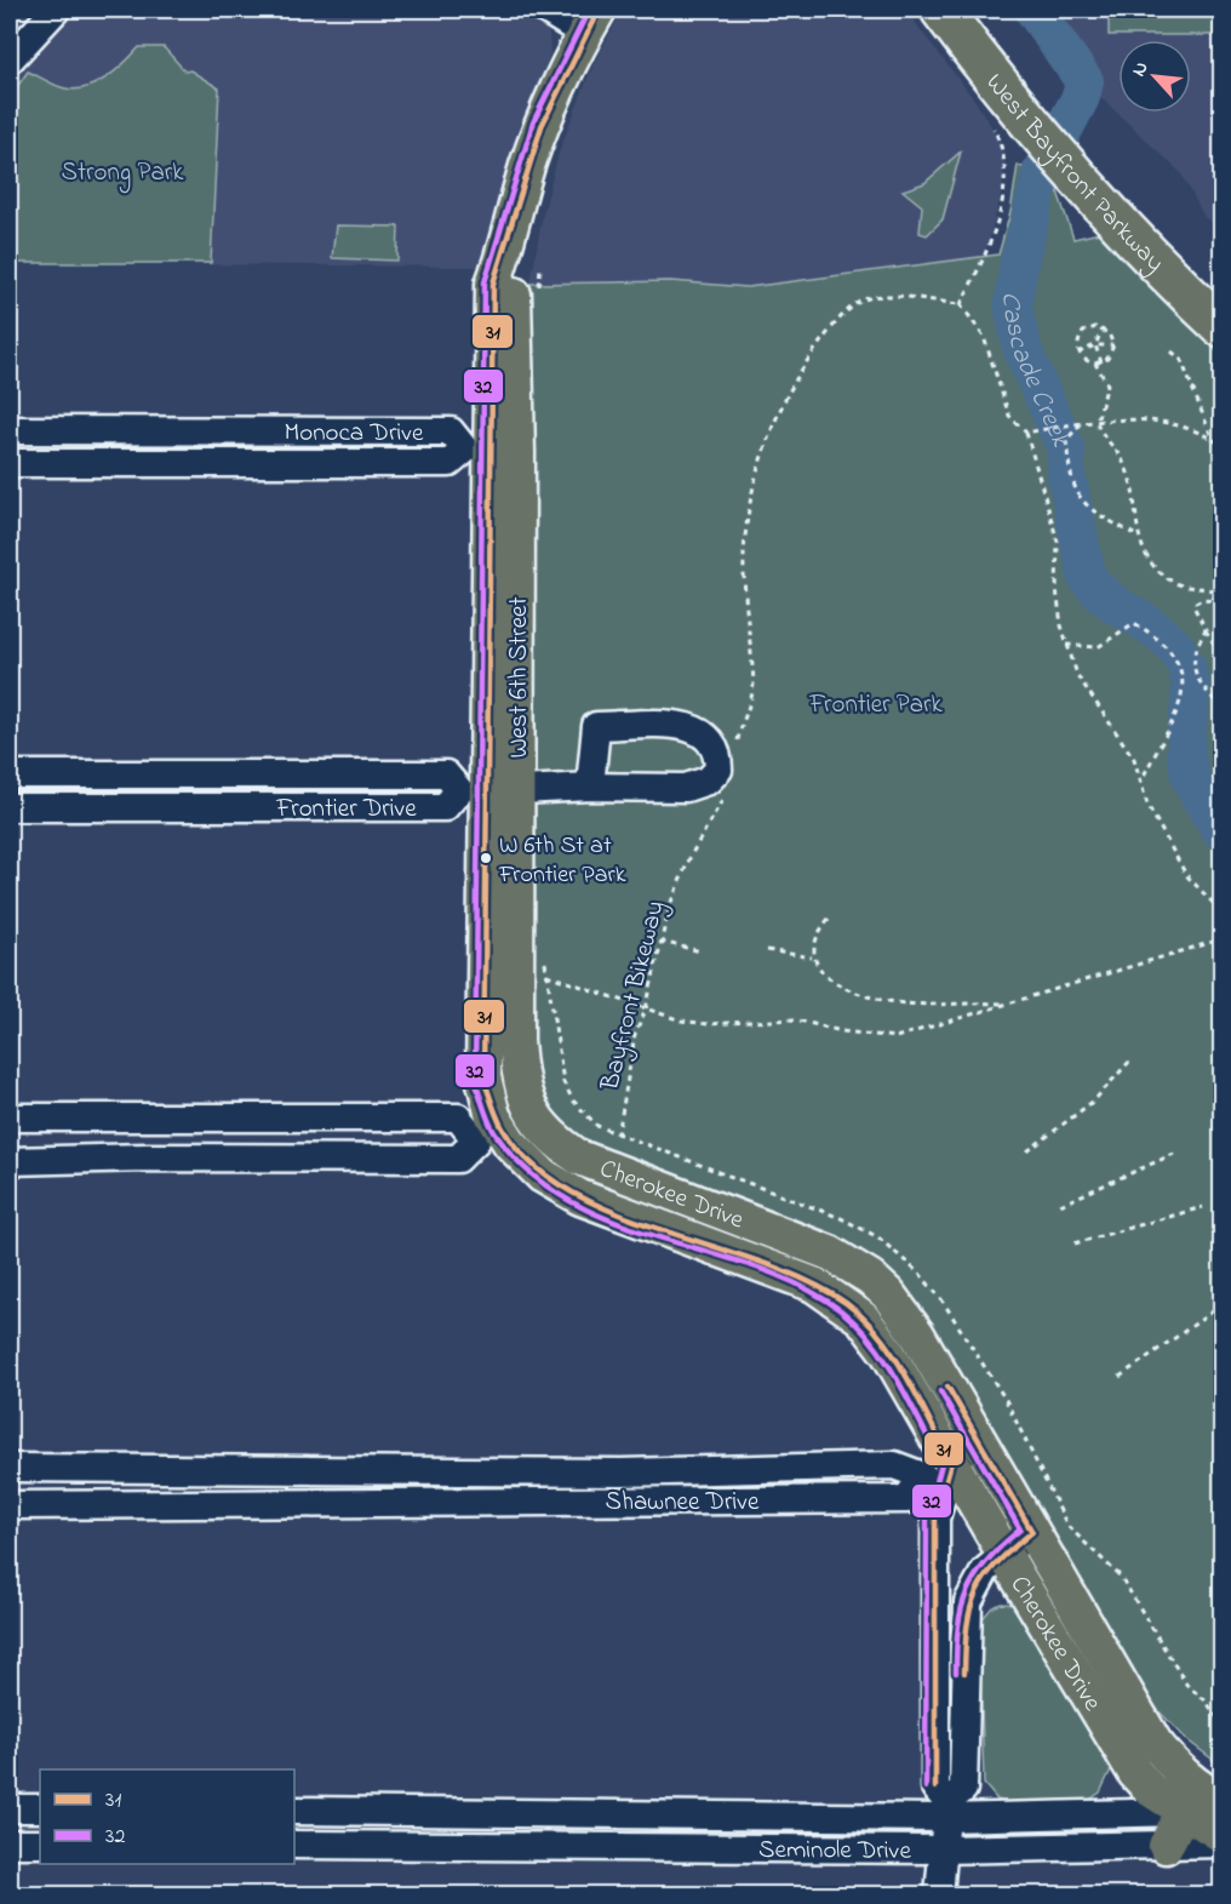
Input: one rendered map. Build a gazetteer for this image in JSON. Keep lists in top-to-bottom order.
{
  "streets": {
    "highway": ["West Bayfront Parkway"],
    "main road": ["West 6th Street", "Cherokee Drive"],
    "street": [
      "Monoca Drive",
      "Frontier Drive",
      "Shawnee Drive",
      "Seminole Drive"
    ],
    "path": ["Bayfront Bikeway"]
  },
  "crossings": [
    ["Monoca Drive", "West 6th Street"],
    ["West 6th Street", "Frontier Drive"],
    ["West 6th Street", "Cherokee Drive"],
    ["Cherokee Drive", "Shawnee Drive"],
    ["Cherokee Drive", "Seminole Drive"]
  ],
  "water": ["Cascade Creek"],
  "parks": ["Strong Park", "Frontier Park"],
  "places": ["W 6th St at Frontier Park"],
  "lines": ["transit line 31", "transit line 32"],
  "legend": ["31", "32"],
  "north": "top left"
}
